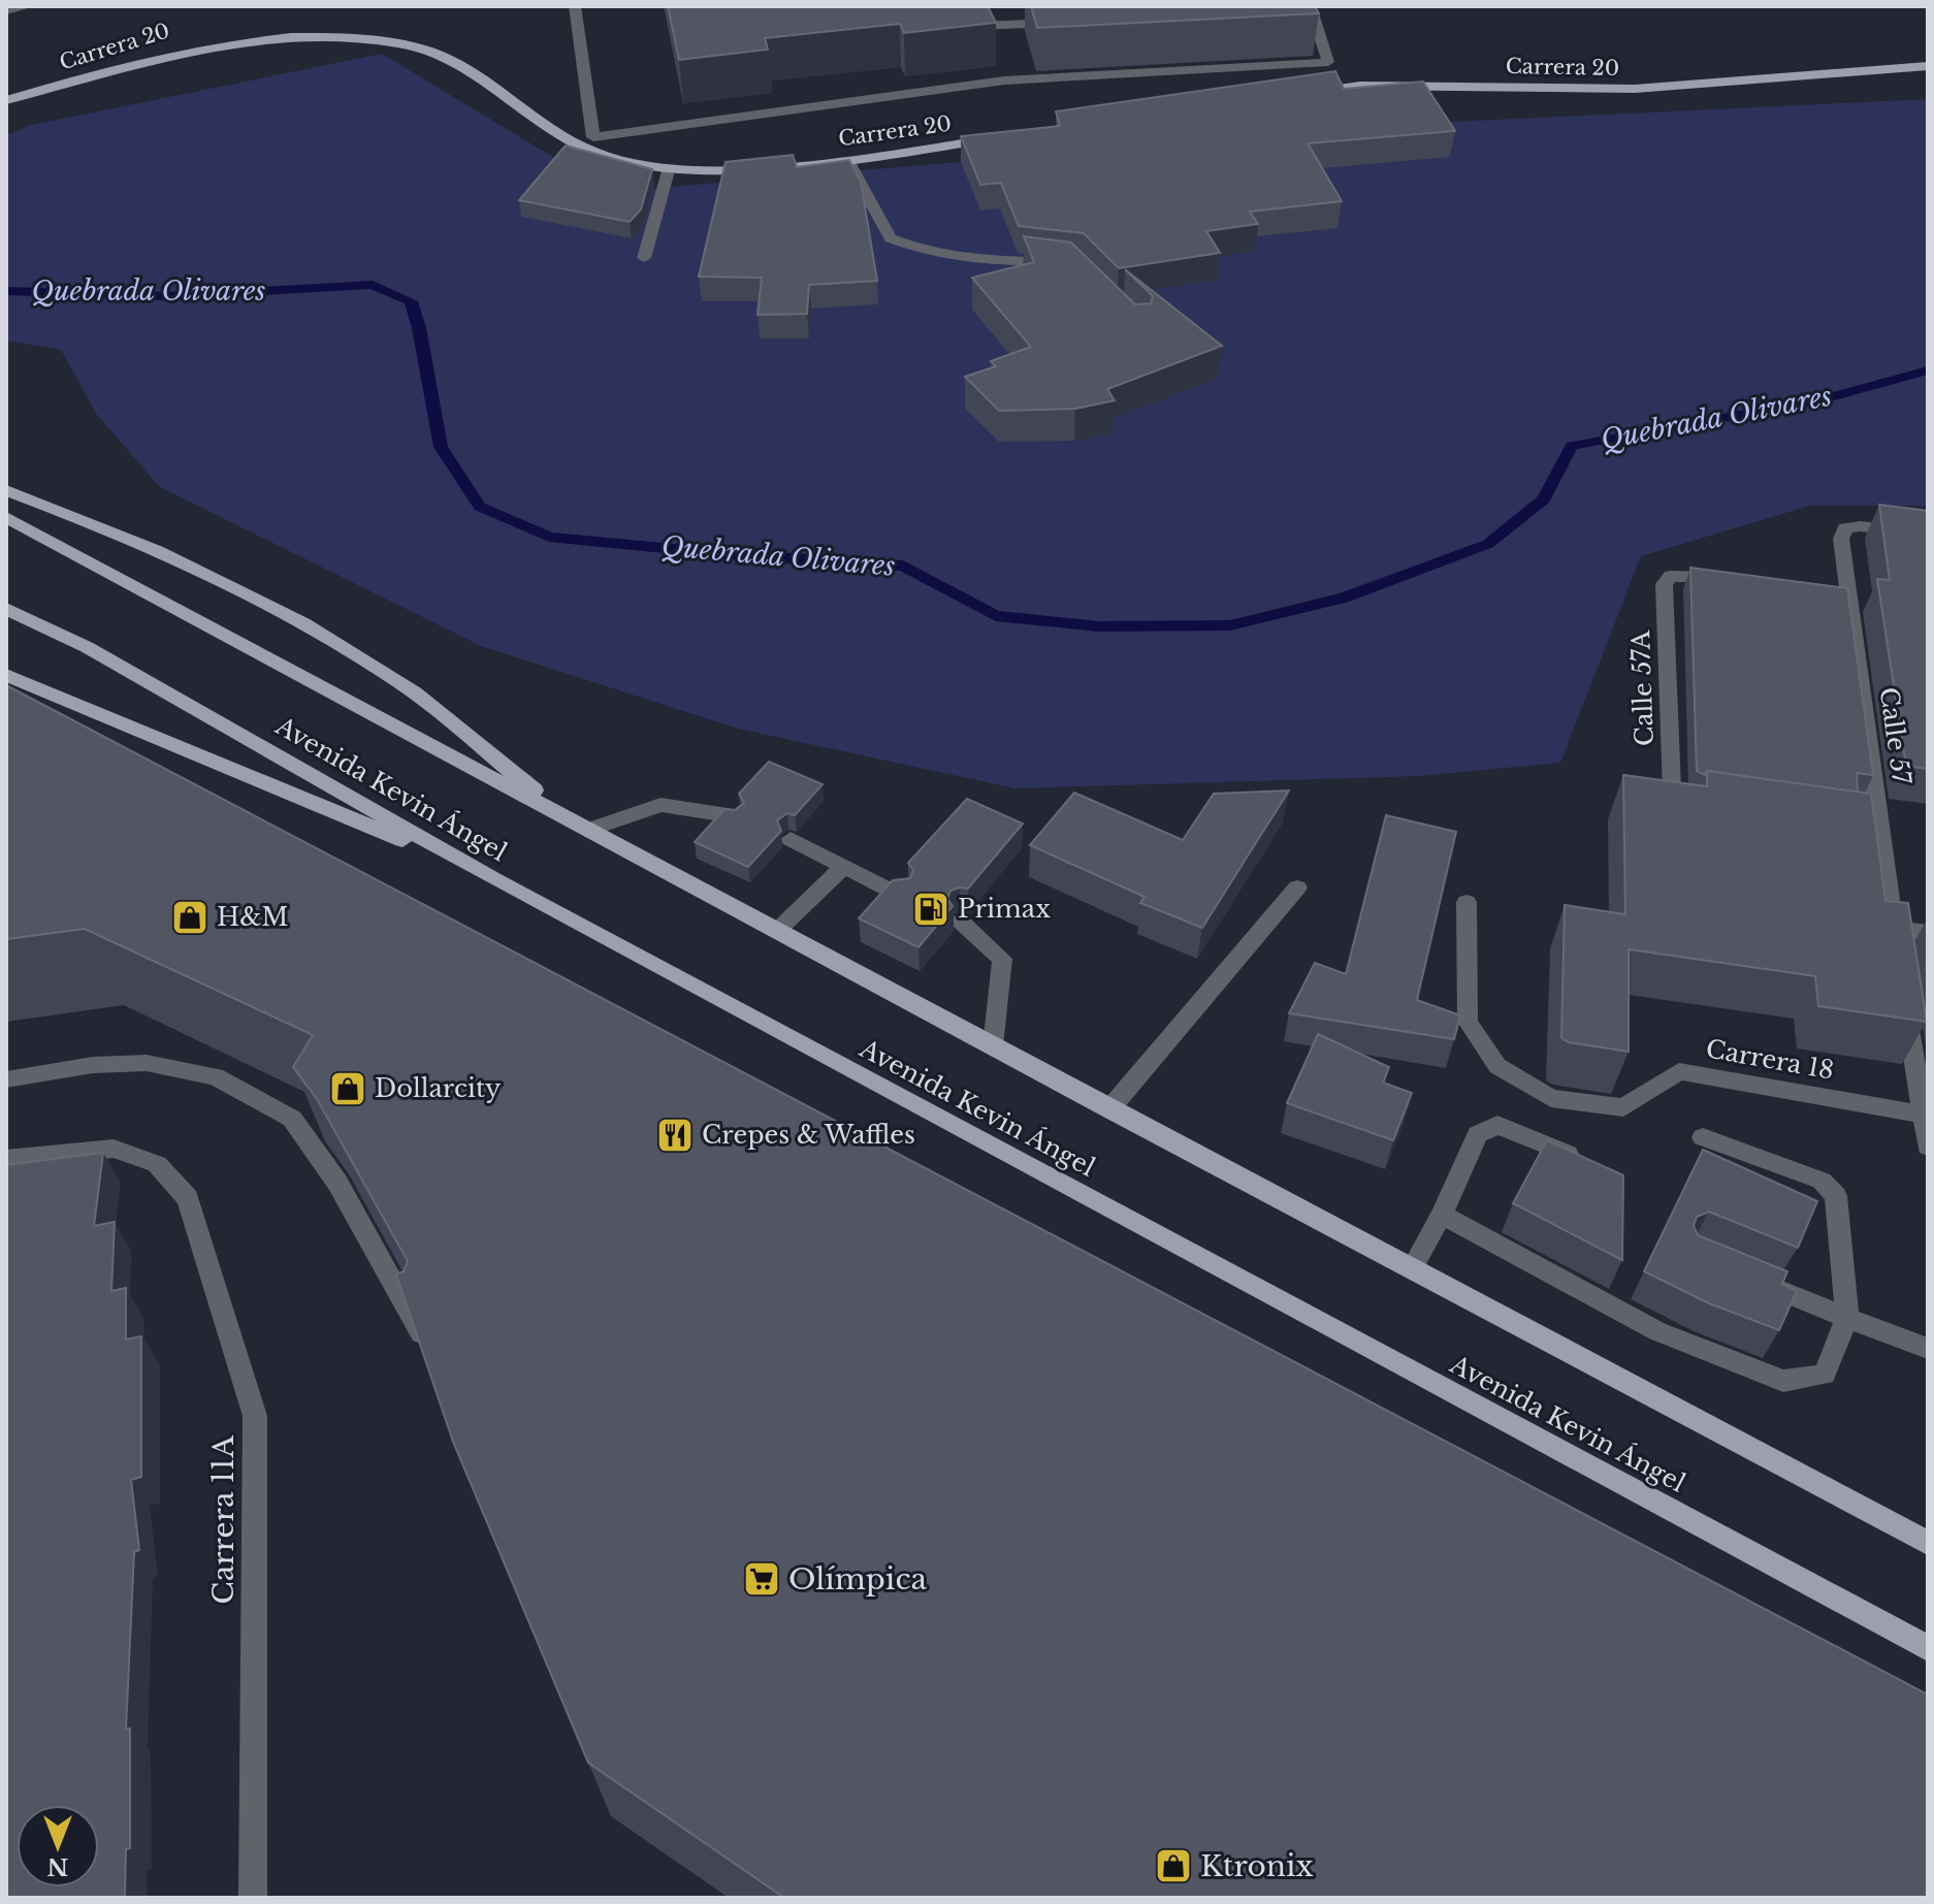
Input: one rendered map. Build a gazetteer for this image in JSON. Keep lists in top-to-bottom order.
{
  "streets": {
    "main road": ["Carrera 20", "Avenida Kevin Ángel"],
    "street": [
      "Calle 57A",
      "Calle 57",
      "Carrera 18",
      "Carrera 11A"
    ]
  },
  "water": ["Quebrada Olivares"],
  "places": {
    "fuel station": ["Primax"],
    "shop": ["H&M", "Dollarcity", "Ktronix"],
    "restaurant": ["Crepes & Waffles"],
    "supermarket": ["Olímpica"]
  },
  "north": "bottom"
}
